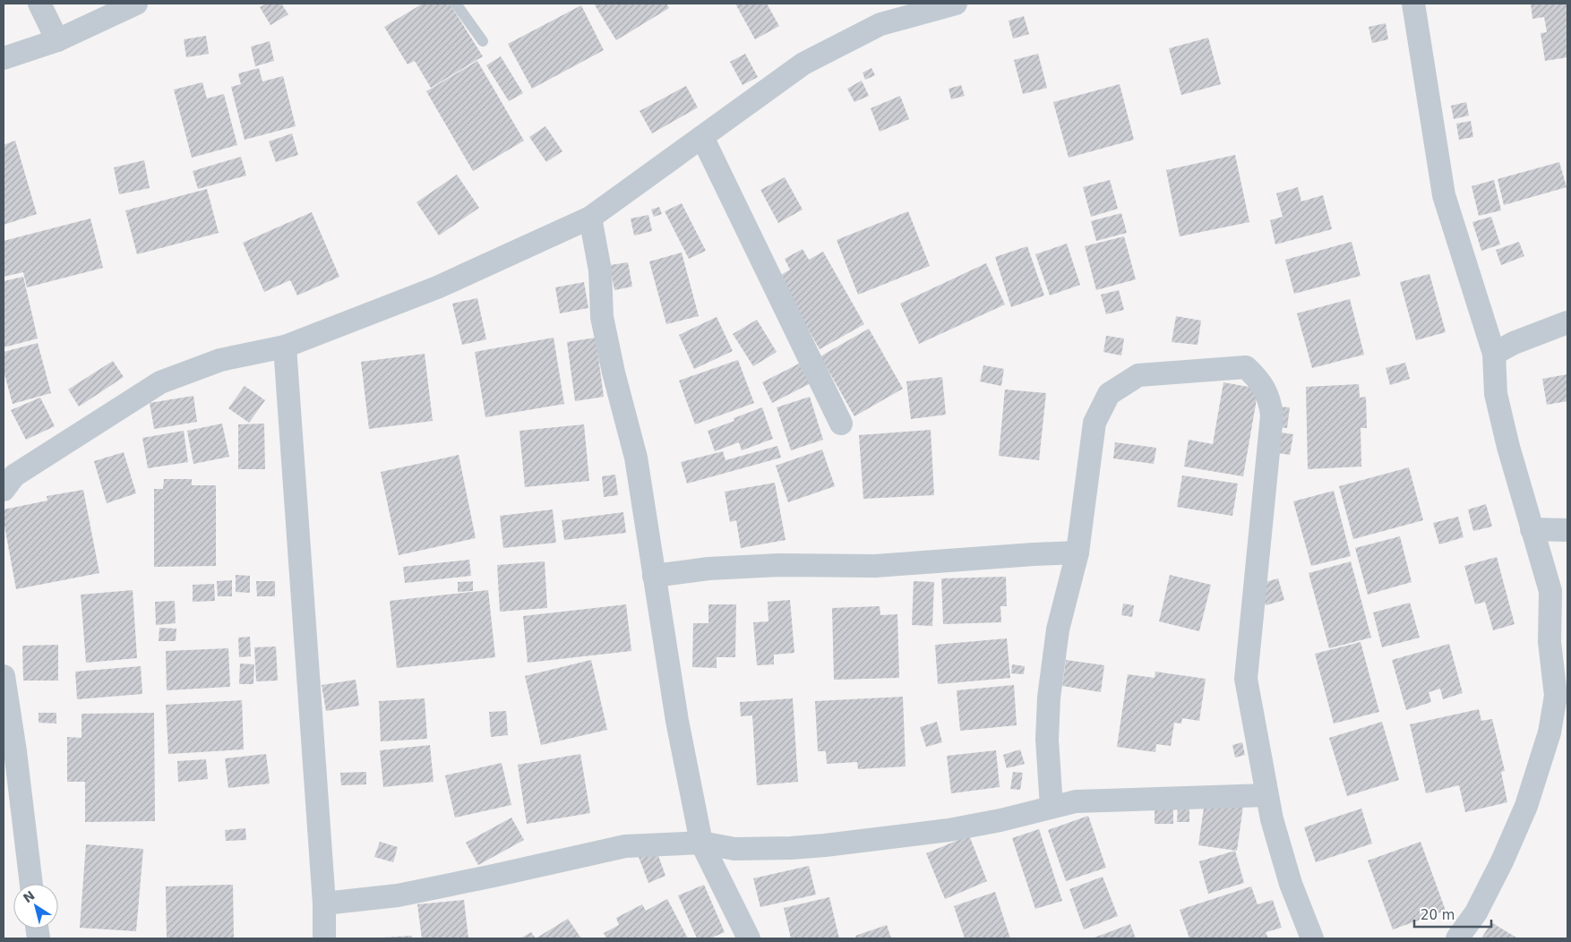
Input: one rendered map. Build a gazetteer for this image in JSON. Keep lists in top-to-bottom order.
{
  "scale_bar": "20 m",
  "north": "top left"
}
